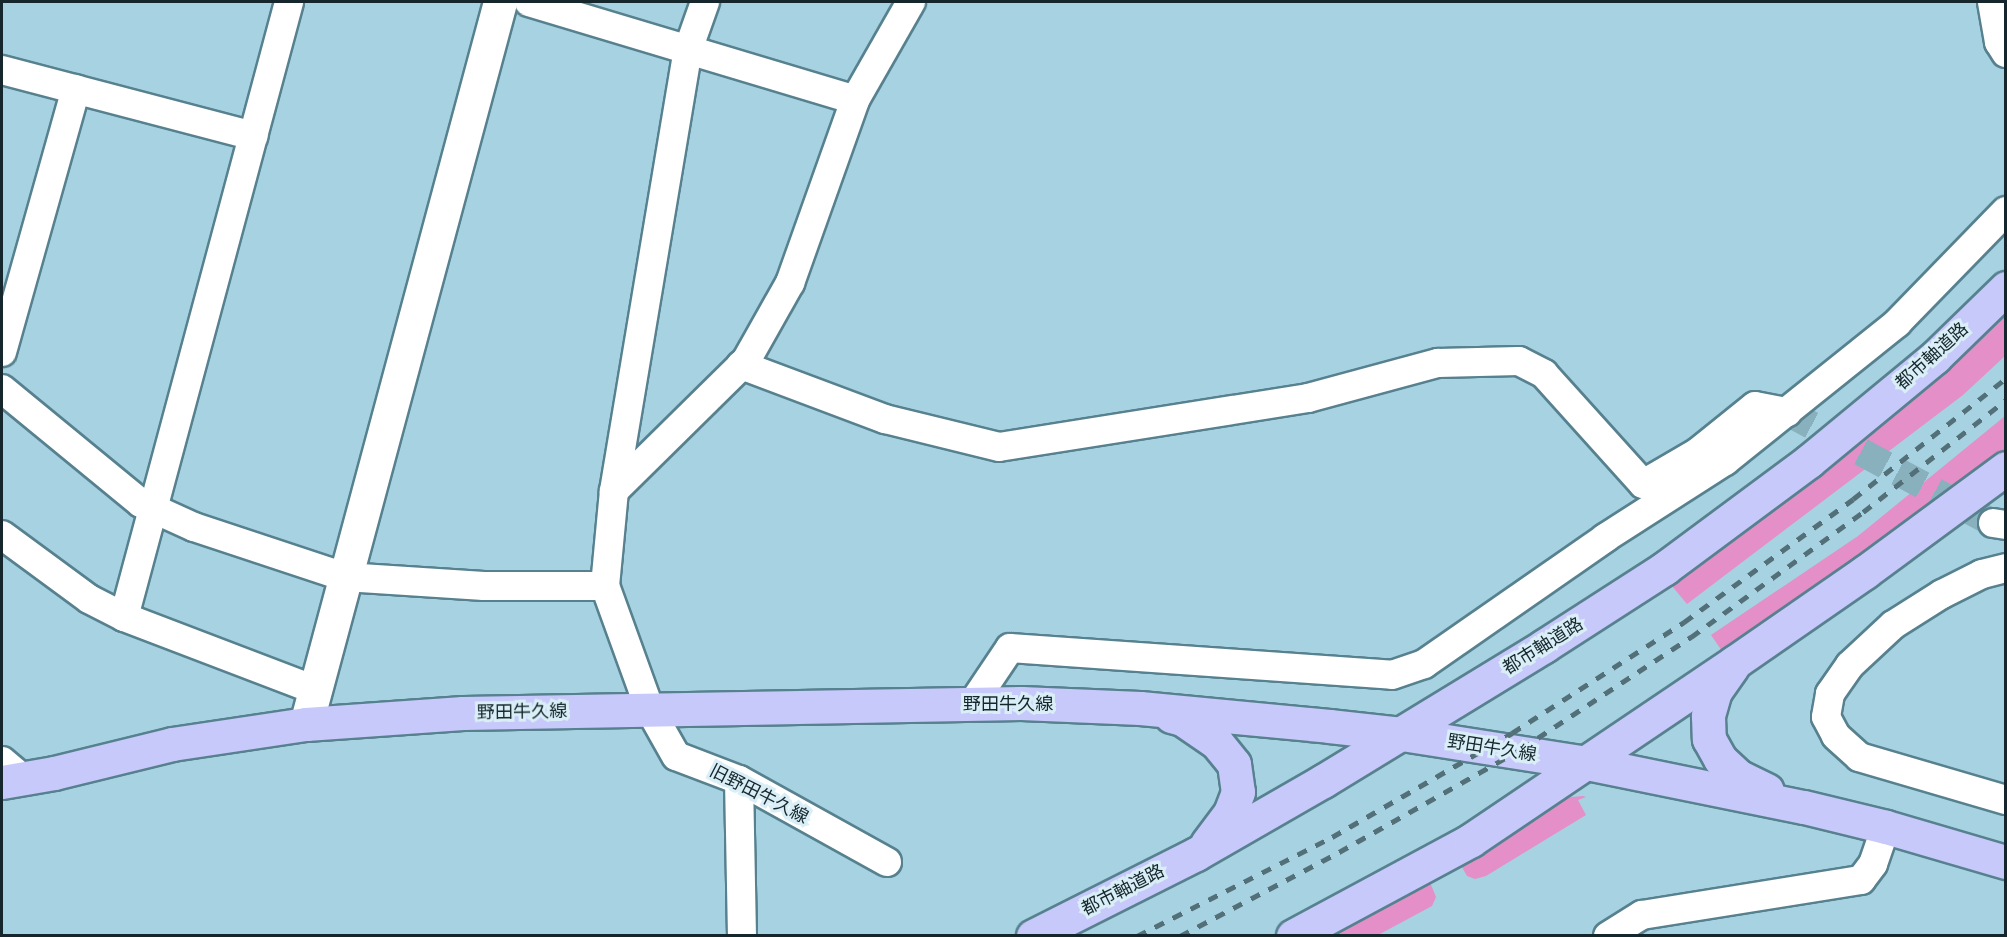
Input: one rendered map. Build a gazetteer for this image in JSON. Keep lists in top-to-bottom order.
{
  "streets": {
    "main road": ["都市軸道路", "野田牛久線"],
    "street": ["旧野田牛久線"]
  },
  "crossings": [
    ["都市軸道路", "野田牛久線"],
    ["野田牛久線", "旧野田牛久線"]
  ]
}
